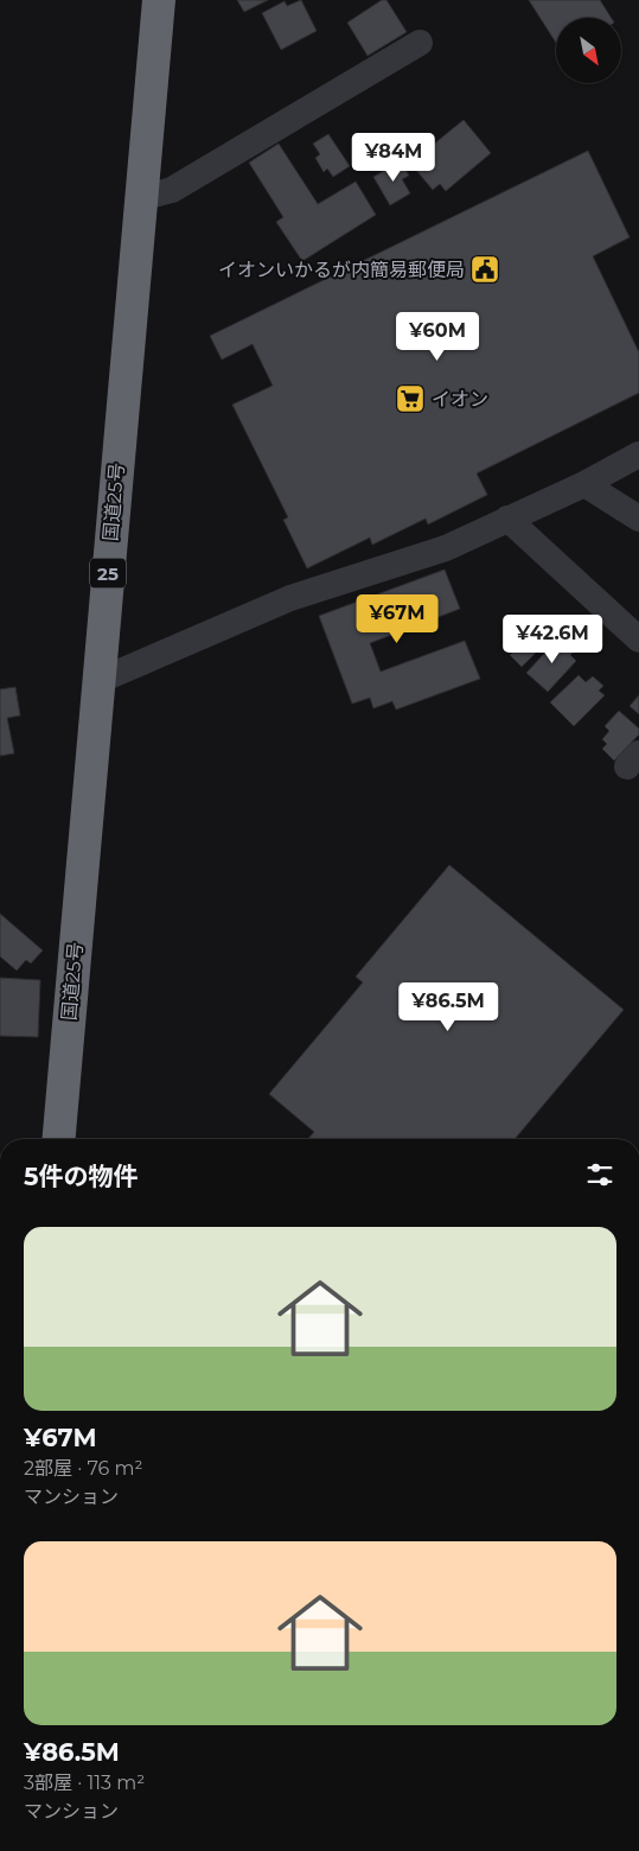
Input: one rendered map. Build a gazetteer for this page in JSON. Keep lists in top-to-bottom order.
{
  "streets": {
    "highway": ["国道25号", "25"]
  },
  "places": {
    "public building": ["イオンいかるが内簡易郵便局"],
    "supermarket": ["イオン"]
  },
  "north": "bottom right",
  "page": {
    "price": [
      "¥84M",
      "¥60M",
      "¥67M",
      "¥42.6M",
      "¥86.5M"
    ],
    "heading": "5件の物件",
    "list": [
      {
        "name": "¥67M",
        "note": "2部屋 · 76 m² · マンション"
      },
      {
        "name": "¥86.5M",
        "note": "3部屋 · 113 m² · マンション"
      }
    ]
  }
}
